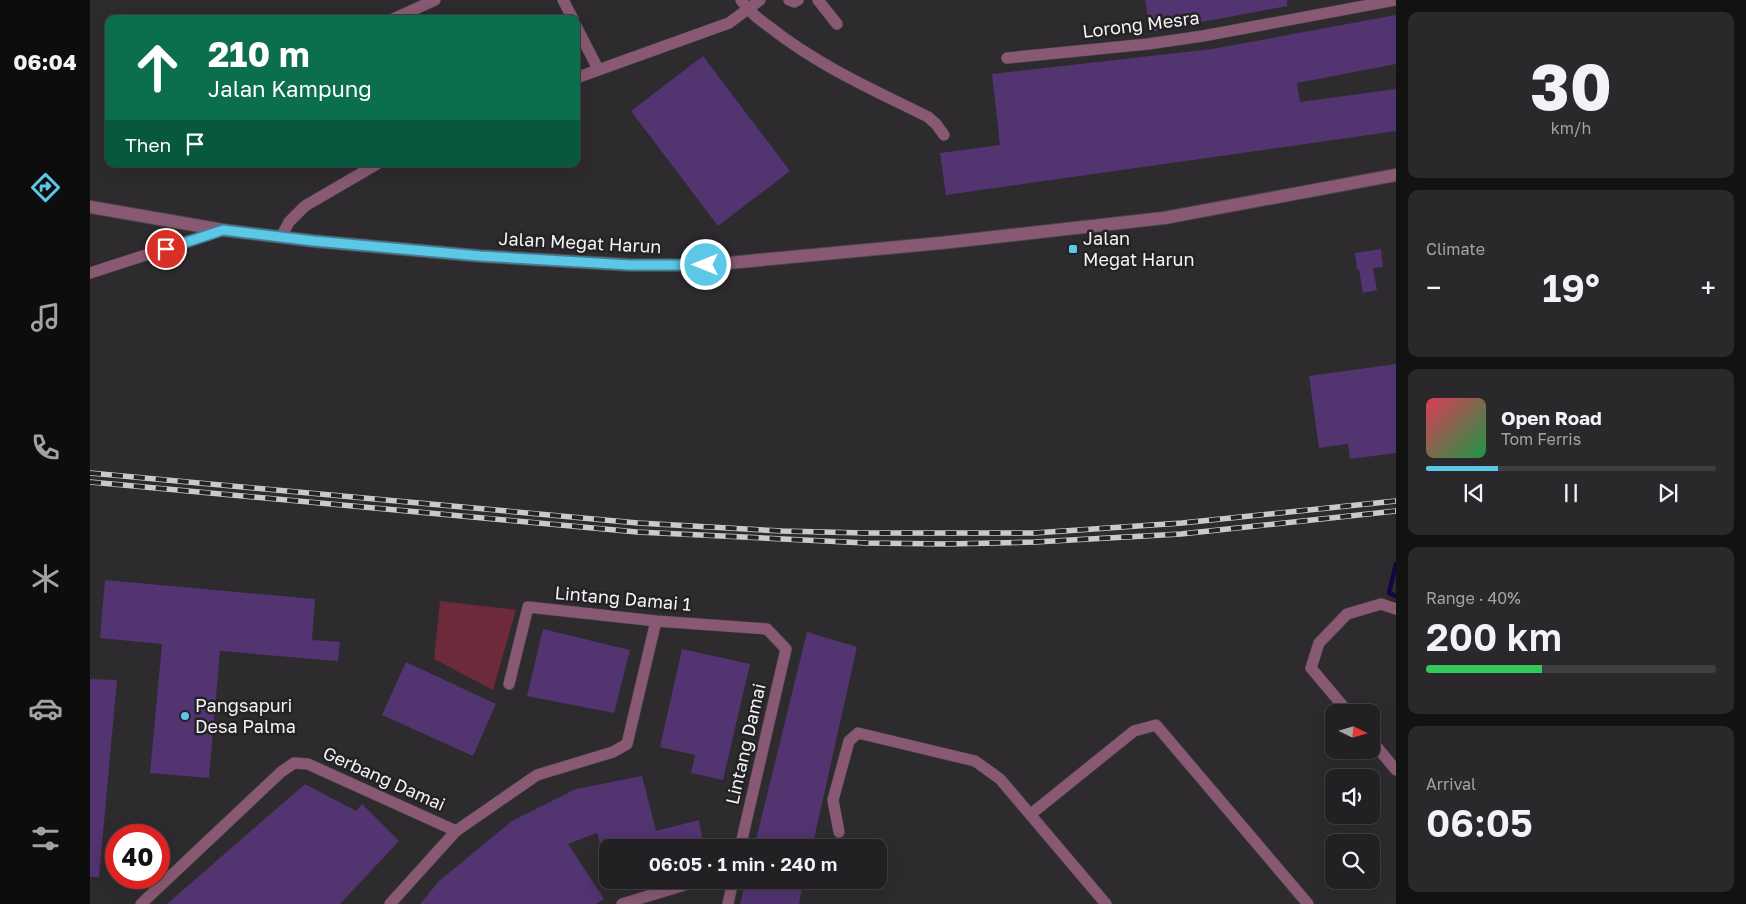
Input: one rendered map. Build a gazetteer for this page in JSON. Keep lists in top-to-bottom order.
{
  "streets": {
    "street": [
      "Lorong Mesra",
      "Jalan Megat Harun",
      "Lintang Damai 1",
      "Lintang Damai",
      "Gerbang Damai"
    ]
  },
  "crossings": [
    ["Lintang Damai 1", "Lintang Damai"]
  ],
  "places": {
    "transit": ["Jalan Megat Harun"],
    "other": ["Pangsapuri Desa Palma"]
  },
  "north": "right",
  "page": {
    "tabs": "06:04",
    "tile": [
      ["30", "km/h"],
      "Climate",
      ["Range · 40%", "200 km"],
      ["Arrival", "06:05"]
    ],
    "turn": ["210 m", "Jalan Kampung"],
    "then": "Then",
    "heat": ["−", "19°", "+"],
    "song": ["Open Road", "Tom Ferris"],
    "limit": "40",
    "trip": "06:05 · 1 min · 240 m"
  }
}
